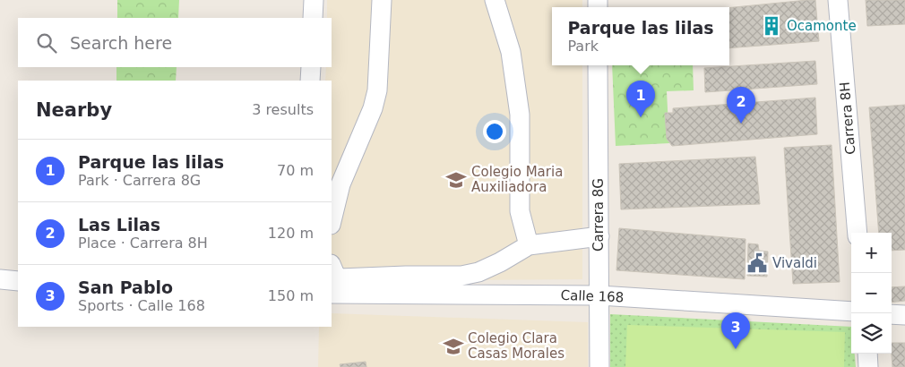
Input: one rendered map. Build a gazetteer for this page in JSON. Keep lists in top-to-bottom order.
{
  "streets": {
    "street": ["Carrera 8H", "Carrera 8G", "Calle 168"]
  },
  "crossings": [
    ["Carrera 8G", "Calle 168"]
  ],
  "places": {
    "building": ["Ocamonte"],
    "school or university": ["Colegio Maria Auxiliadora", "Colegio Clara Casas Morales"],
    "public building": ["Vivaldi"]
  },
  "page": {
    "popup": ["Parque las lilas", "Park"],
    "search": "Search here",
    "pins": ["1", "2", "3"],
    "heading": ["Nearby", "3 results"],
    "list": [
      {
        "mark": "1",
        "name": "Parque las lilas",
        "note": "Park · Carrera 8G",
        "value": "70 m"
      },
      {
        "mark": "2",
        "name": "Las Lilas",
        "note": "Place · Carrera 8H",
        "value": "120 m"
      },
      {
        "mark": "3",
        "name": "San Pablo",
        "note": "Sports · Calle 168",
        "value": "150 m"
      }
    ],
    "map_buttons": ["+", "−"]
  }
}
